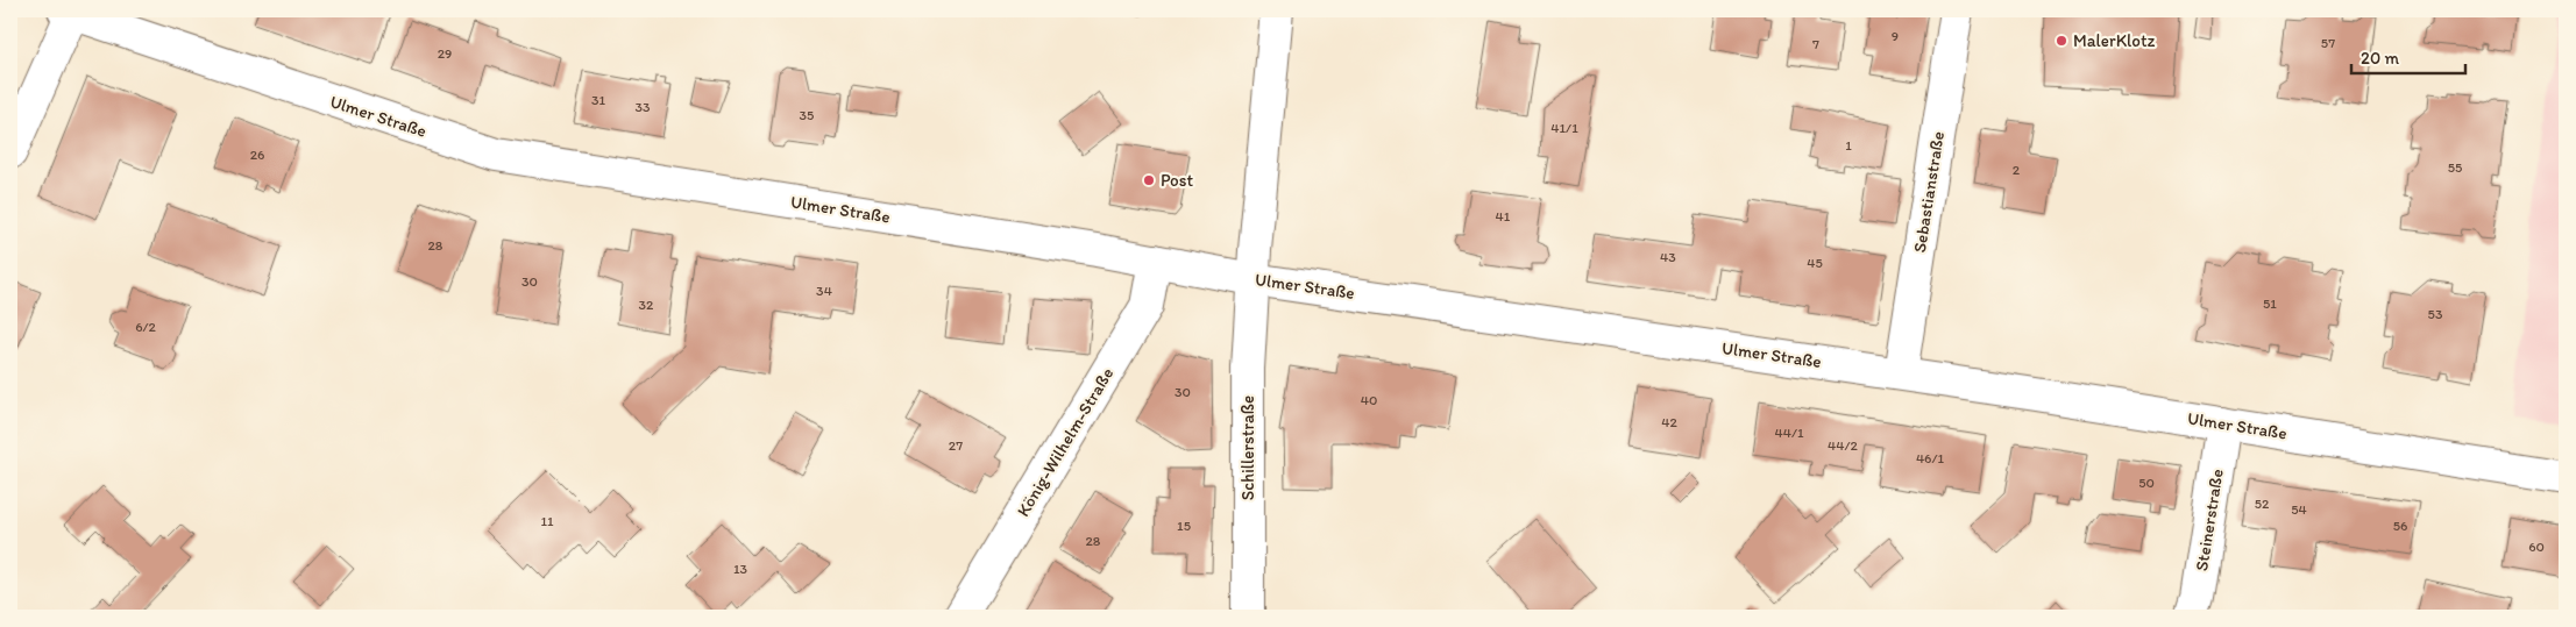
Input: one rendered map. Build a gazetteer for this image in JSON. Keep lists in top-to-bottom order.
{
  "streets": {
    "main road": [
      "Ulmer Straße",
      "Sebastianstraße",
      "König-Wilhelm-Straße",
      "Schillerstraße",
      "Steinerstraße"
    ]
  },
  "crossings": [
    ["Ulmer Straße", "Sebastianstraße"],
    ["Ulmer Straße", "König-Wilhelm-Straße"],
    ["Ulmer Straße", "Schillerstraße"],
    ["Ulmer Straße", "Steinerstraße"]
  ],
  "places": ["MalerKlotz", "Post"],
  "house_numbers": [
    "9",
    "57",
    "7",
    "29",
    "31",
    "33",
    "35",
    "41/1",
    "1",
    "26",
    "55",
    "2",
    "41",
    "28",
    "43",
    "45",
    "30",
    "34",
    "51",
    "32",
    "53",
    "6/2",
    "30",
    "40",
    "42",
    "44/1",
    "27",
    "44/2",
    "46/1",
    "50",
    "52",
    "54",
    "11",
    "15",
    "56",
    "28",
    "60",
    "13"
  ],
  "scale_bar": "20 m"
}
